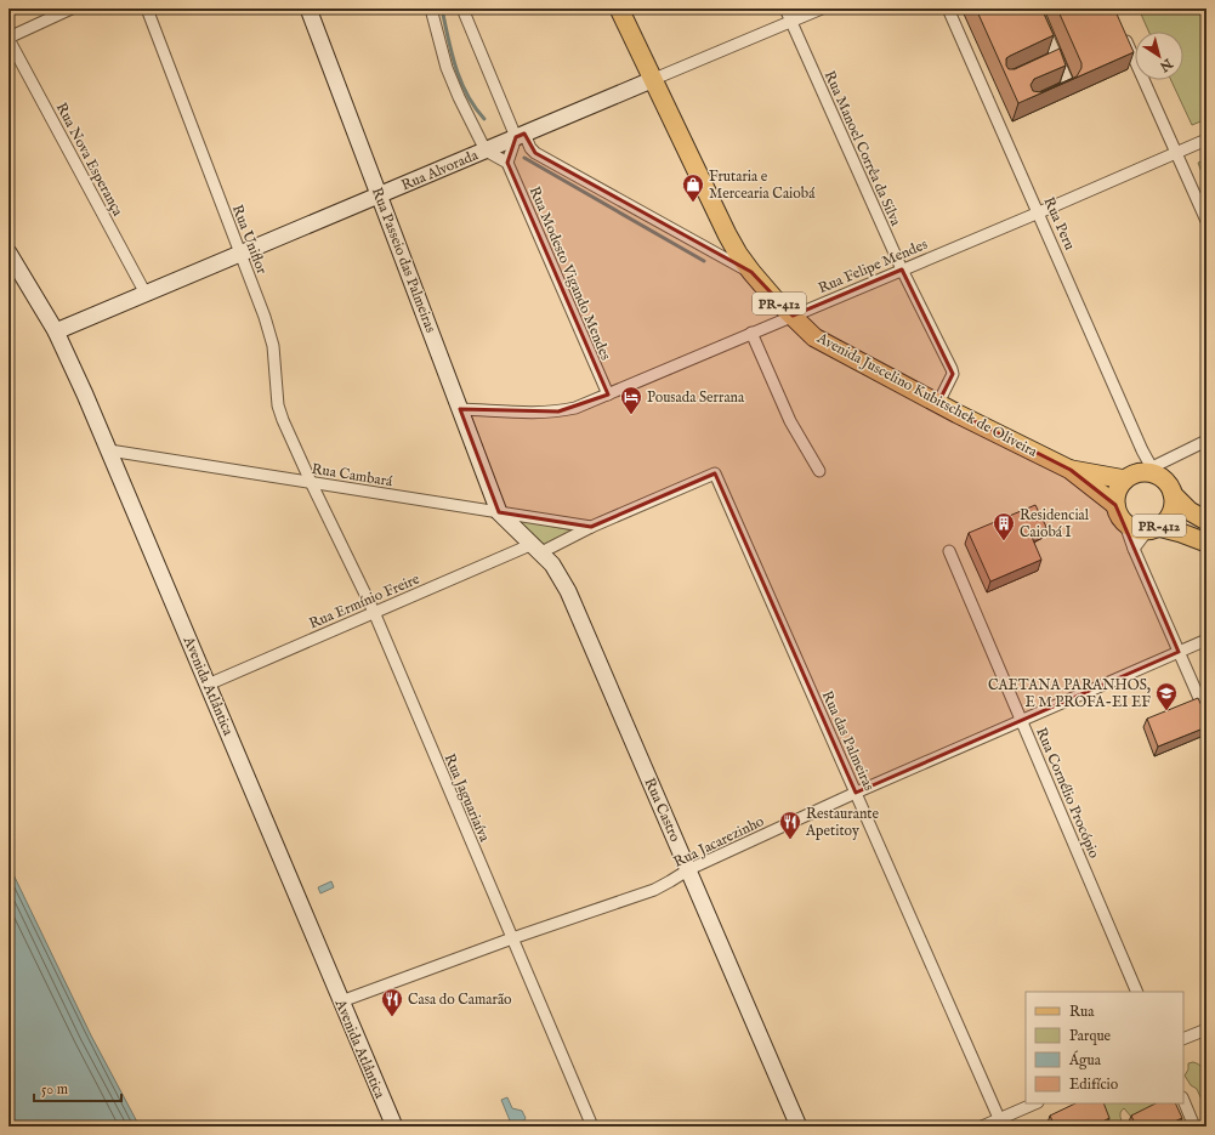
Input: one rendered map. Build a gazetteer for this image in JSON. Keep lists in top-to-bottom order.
{
  "streets": {
    "main road": ["PR-412", "Avenida Juscelino Kubitschek de Oliveira"],
    "street": [
      "Rua Manoel Corrêa da Silva",
      "Rua Nova Esperança",
      "Rua Alvorada",
      "Rua Peru",
      "Rua Uniflor",
      "Rua Passeio das Palmeiras",
      "Rua Felipe Mendes",
      "Rua Modesto Vigando Mendes",
      "Rua Cambará",
      "Rua Ermínio Freire",
      "Avenida Atlântica",
      "Rua das Palmeiras",
      "Rua Cornélio Procópio",
      "Rua Jaguariaíva",
      "Rua Castro",
      "Rua Jacarezinho"
    ]
  },
  "crossings": [
    ["Rua Manoel Corrêa da Silva", "Rua Alvorada"],
    ["Rua Manoel Corrêa da Silva", "Rua Felipe Mendes"],
    ["Rua Manoel Corrêa da Silva", "Avenida Juscelino Kubitschek de Oliveira"],
    ["Rua Nova Esperança", "Rua Alvorada"],
    ["Rua Alvorada", "Rua Uniflor"],
    ["Rua Alvorada", "Rua Passeio das Palmeiras"],
    ["Rua Alvorada", "Avenida Juscelino Kubitschek de Oliveira"],
    ["Rua Alvorada", "Avenida Atlântica"],
    ["Rua Peru", "Rua Felipe Mendes"],
    ["Rua Peru", "PR-412"],
    ["Rua Peru", "Avenida Juscelino Kubitschek de Oliveira"],
    ["Rua Uniflor", "Rua Cambará"],
    ["Rua Uniflor", "Rua Jaguariaíva"],
    ["Rua Passeio das Palmeiras", "Rua Felipe Mendes"],
    ["Rua Passeio das Palmeiras", "Rua Cambará"],
    ["Rua Passeio das Palmeiras", "Rua Castro"],
    ["Rua Felipe Mendes", "Rua Modesto Vigando Mendes"],
    ["Rua Felipe Mendes", "Avenida Juscelino Kubitschek de Oliveira"],
    ["PR-412", "Avenida Juscelino Kubitschek de Oliveira"],
    ["Rua Cambará", "Rua Ermínio Freire"],
    ["Rua Cambará", "Avenida Atlântica"],
    ["Rua Cambará", "Rua Jaguariaíva"],
    ["Rua Cambará", "Rua Castro"],
    ["Rua Ermínio Freire", "Avenida Atlântica"],
    ["Rua Ermínio Freire", "Rua das Palmeiras"],
    ["Rua Ermínio Freire", "Rua Jaguariaíva"],
    ["Rua Ermínio Freire", "Rua Castro"],
    ["Avenida Atlântica", "Rua Jacarezinho"],
    ["Rua das Palmeiras", "Rua Jacarezinho"],
    ["Rua Cornélio Procópio", "Rua Jacarezinho"],
    ["Rua Jaguariaíva", "Rua Jacarezinho"],
    ["Rua Castro", "Rua Jacarezinho"]
  ],
  "places": {
    "shop": ["Frutaria e Mercearia Caiobá"],
    "hotel": ["Pousada Serrana"],
    "building": ["Residencial Caiobá I"],
    "school or university": ["CAETANA PARANHOS, E M PROFA-EI EF"],
    "restaurant": ["Restaurante Apetitoy", "Casa do Camarão"]
  },
  "legend": [
    "Rua",
    "Parque",
    "Água",
    "Edifício"
  ],
  "scale_bar": "50 m",
  "north": "bottom right"
}
